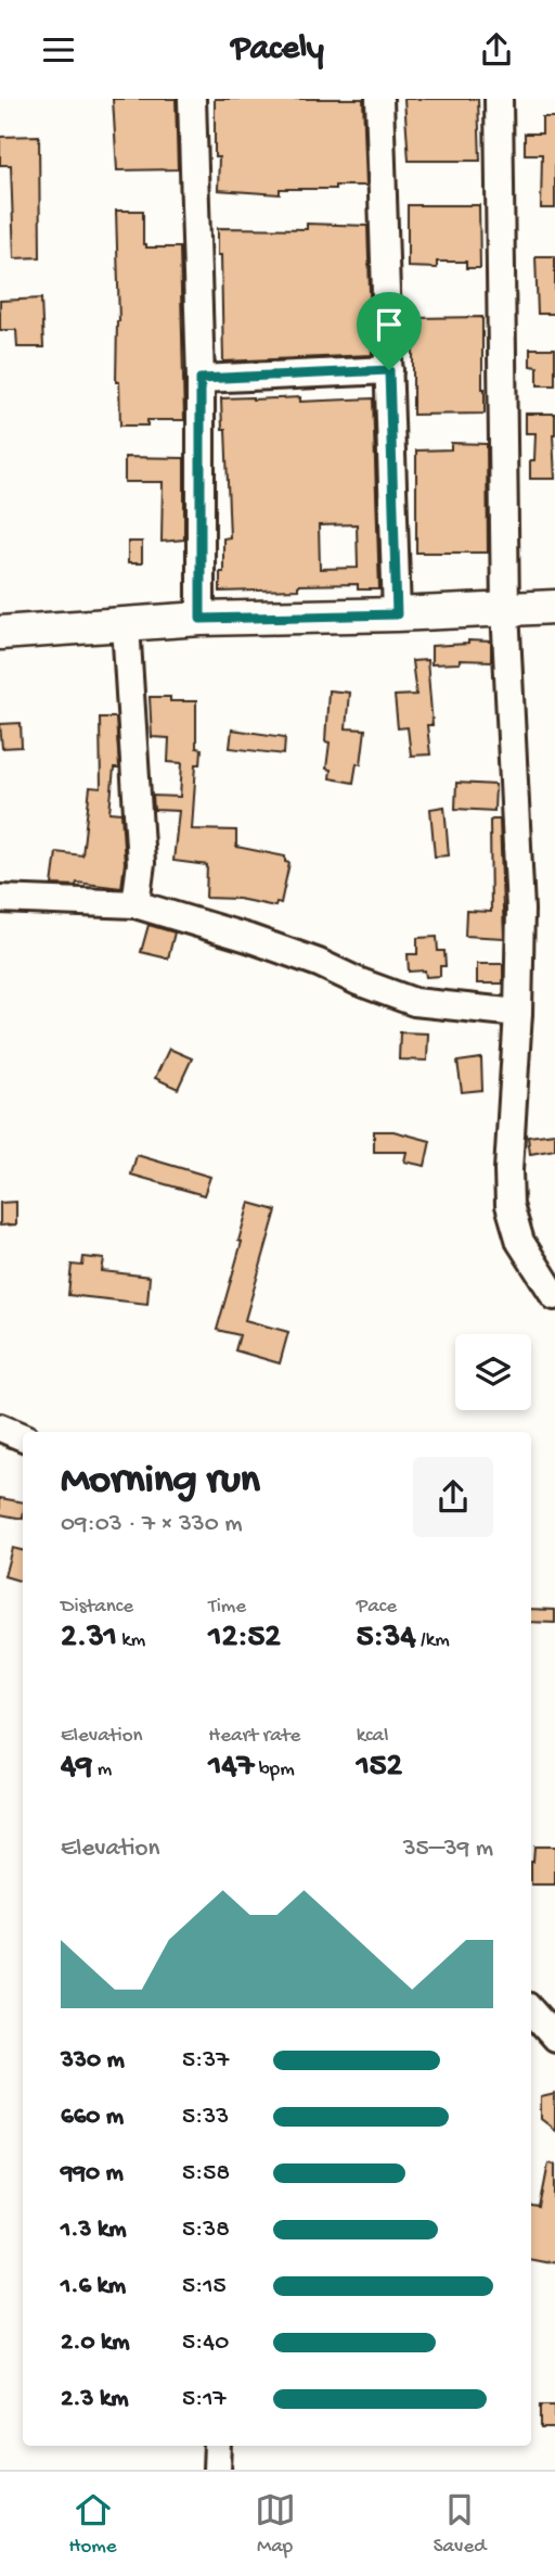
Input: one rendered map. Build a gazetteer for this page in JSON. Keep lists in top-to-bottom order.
{
  "page": {
    "header": "Pacely",
    "heading": ["Morning run", "09:03 · 7 × 330 m"],
    "stats": [
      ["Distance", "2.31 km"],
      ["Time", "12:52"],
      ["Pace", "5:34 /km"],
      ["Elevation", "49 m"],
      ["Heart rate", "147 bpm"],
      ["kcal", "152"]
    ],
    "chart": ["Elevation", "35–39 m"],
    "list": [
      {
        "name": "330 m",
        "note": "5:37"
      },
      {
        "name": "660 m",
        "note": "5:33"
      },
      {
        "name": "990 m",
        "note": "5:58"
      },
      {
        "name": "1.3 km",
        "note": "5:38"
      },
      {
        "name": "1.6 km",
        "note": "5:15"
      },
      {
        "name": "2.0 km",
        "note": "5:40"
      },
      {
        "name": "2.3 km",
        "note": "5:17"
      }
    ],
    "tabs": ["Home", "Map", "Saved"]
  }
}
